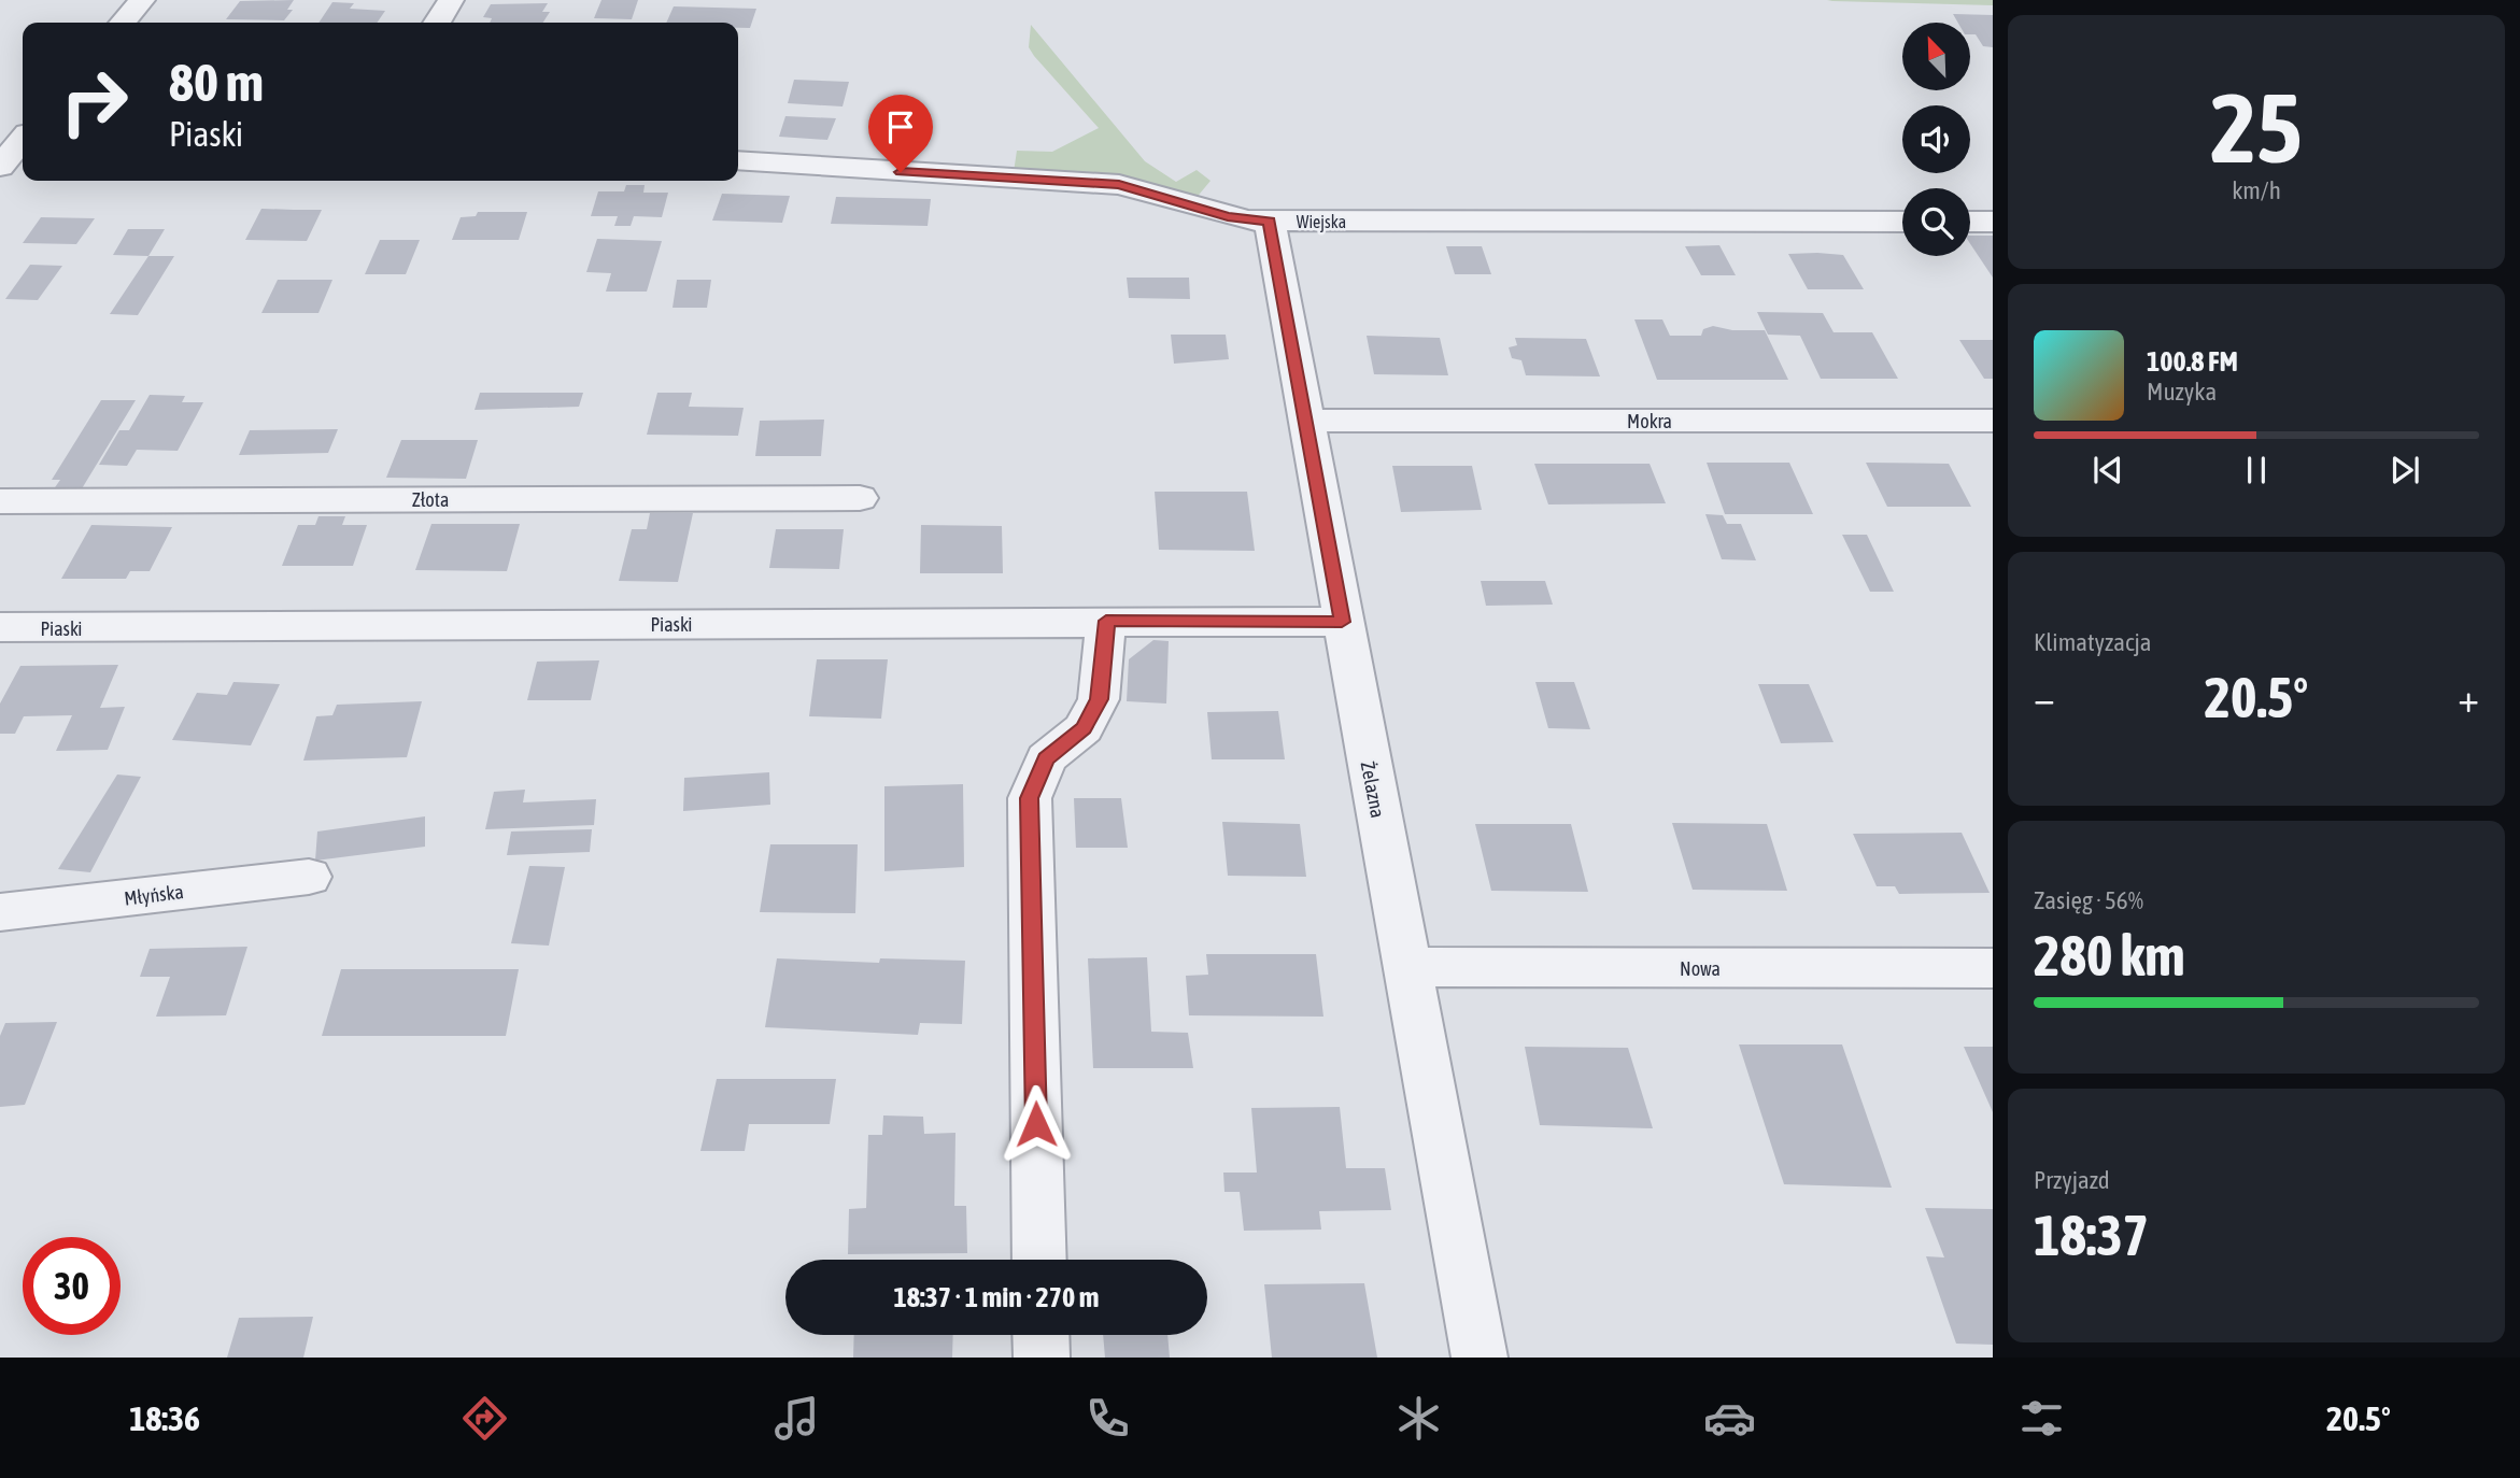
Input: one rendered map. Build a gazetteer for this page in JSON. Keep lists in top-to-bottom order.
{
  "streets": {
    "street": [
      "Wiejska",
      "Mokra",
      "Złota",
      "Piaski",
      "Żelazna",
      "Młyńska",
      "Nowa"
    ]
  },
  "crossings": [
    ["Wiejska", "Żelazna"],
    ["Mokra", "Żelazna"],
    ["Piaski", "Żelazna"],
    ["Żelazna", "Nowa"]
  ],
  "north": "top left",
  "page": {
    "tile": [
      ["25", "km/h"],
      "Klimatyzacja",
      ["Zasięg · 56%", "280 km"],
      ["Przyjazd", "18:37"]
    ],
    "turn": ["80 m", "Piaski"],
    "song": ["100.8 FM", "Muzyka"],
    "heat": ["−", "20.5°", "+"],
    "limit": "30",
    "trip": "18:37 · 1 min · 270 m",
    "tabs": ["18:36", "20.5°"]
  }
}
